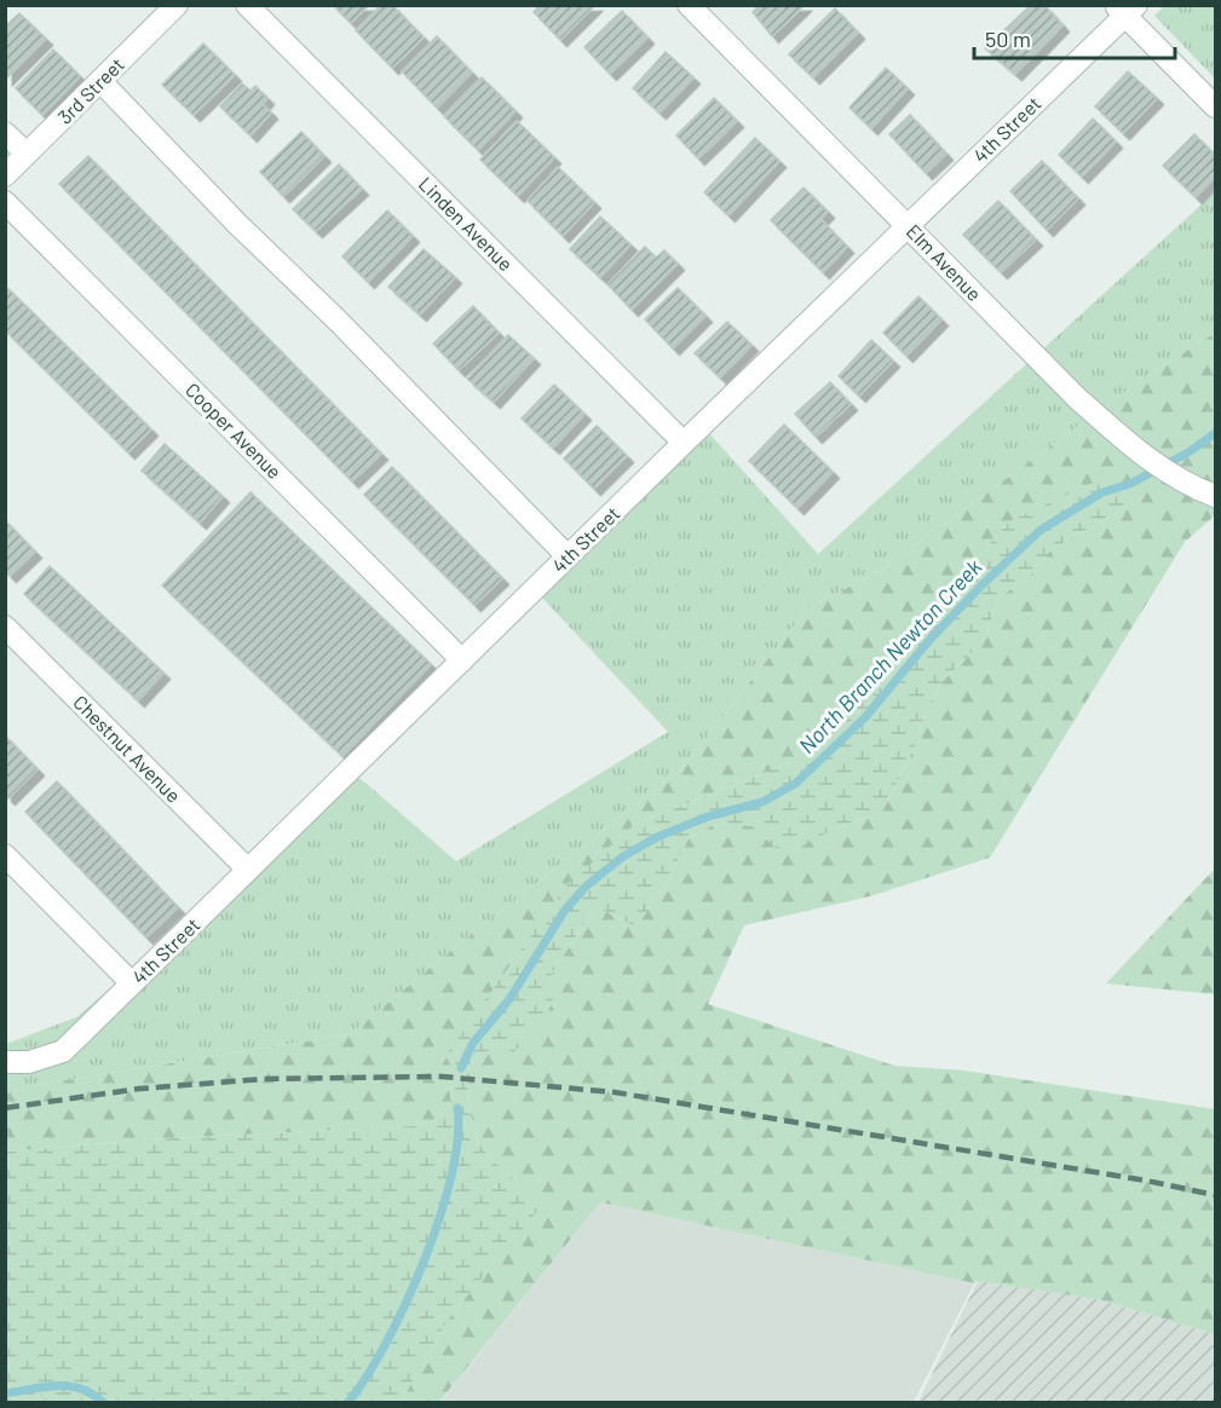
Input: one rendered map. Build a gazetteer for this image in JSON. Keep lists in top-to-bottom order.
{
  "streets": {
    "street": [
      "3rd Street",
      "4th Street",
      "Linden Avenue",
      "Elm Avenue",
      "Cooper Avenue",
      "Chestnut Avenue"
    ]
  },
  "crossings": [
    ["4th Street", "Linden Avenue"],
    ["4th Street", "Elm Avenue"],
    ["4th Street", "Cooper Avenue"],
    ["4th Street", "Chestnut Avenue"]
  ],
  "water": ["North Branch Newton Creek"],
  "scale_bar": "50 m"
}
